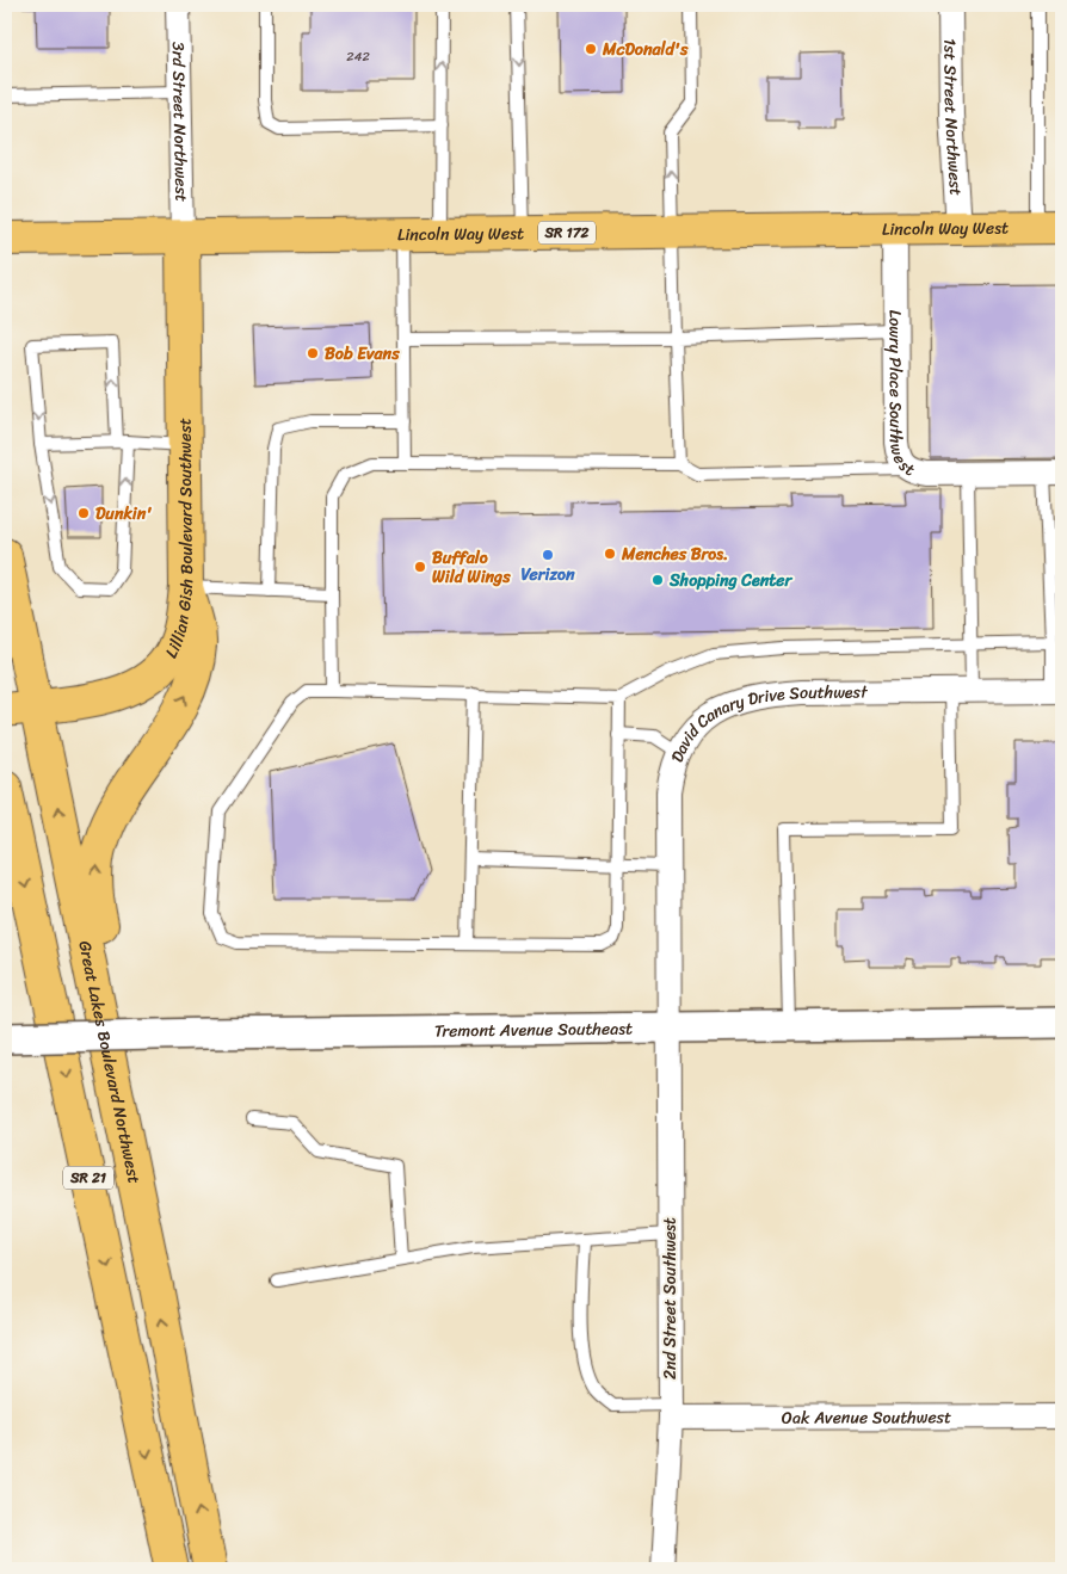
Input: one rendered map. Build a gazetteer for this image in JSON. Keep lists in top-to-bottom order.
{
  "streets": {
    "main road": [
      "Lincoln Way West",
      "SR 172",
      "Lillian Gish Boulevard Southwest",
      "Great Lakes Boulevard Northwest",
      "SR 21"
    ],
    "street": [
      "1st Street Northwest",
      "3rd Street Northwest",
      "Lowry Place Southwest",
      "David Canary Drive Southwest",
      "Tremont Avenue Southeast",
      "2nd Street Southwest",
      "Oak Avenue Southwest"
    ]
  },
  "crossings": [
    ["1st Street Northwest", "Lincoln Way West"],
    ["3rd Street Northwest", "Lincoln Way West"],
    ["3rd Street Northwest", "Lillian Gish Boulevard Southwest"],
    ["Lincoln Way West", "Lowry Place Southwest"],
    ["Lincoln Way West", "Lillian Gish Boulevard Southwest"],
    ["Lillian Gish Boulevard Southwest", "Great Lakes Boulevard Northwest"],
    ["David Canary Drive Southwest", "Tremont Avenue Southeast"],
    ["David Canary Drive Southwest", "2nd Street Southwest"],
    ["Tremont Avenue Southeast", "2nd Street Southwest"],
    ["2nd Street Southwest", "Oak Avenue Southwest"]
  ],
  "places": [
    "McDonald's",
    "Bob Evans",
    "Dunkin'",
    "Menches Bros.",
    "Verizon",
    "Buffalo Wild Wings",
    "Shopping Center"
  ],
  "house_numbers": ["242"]
}
